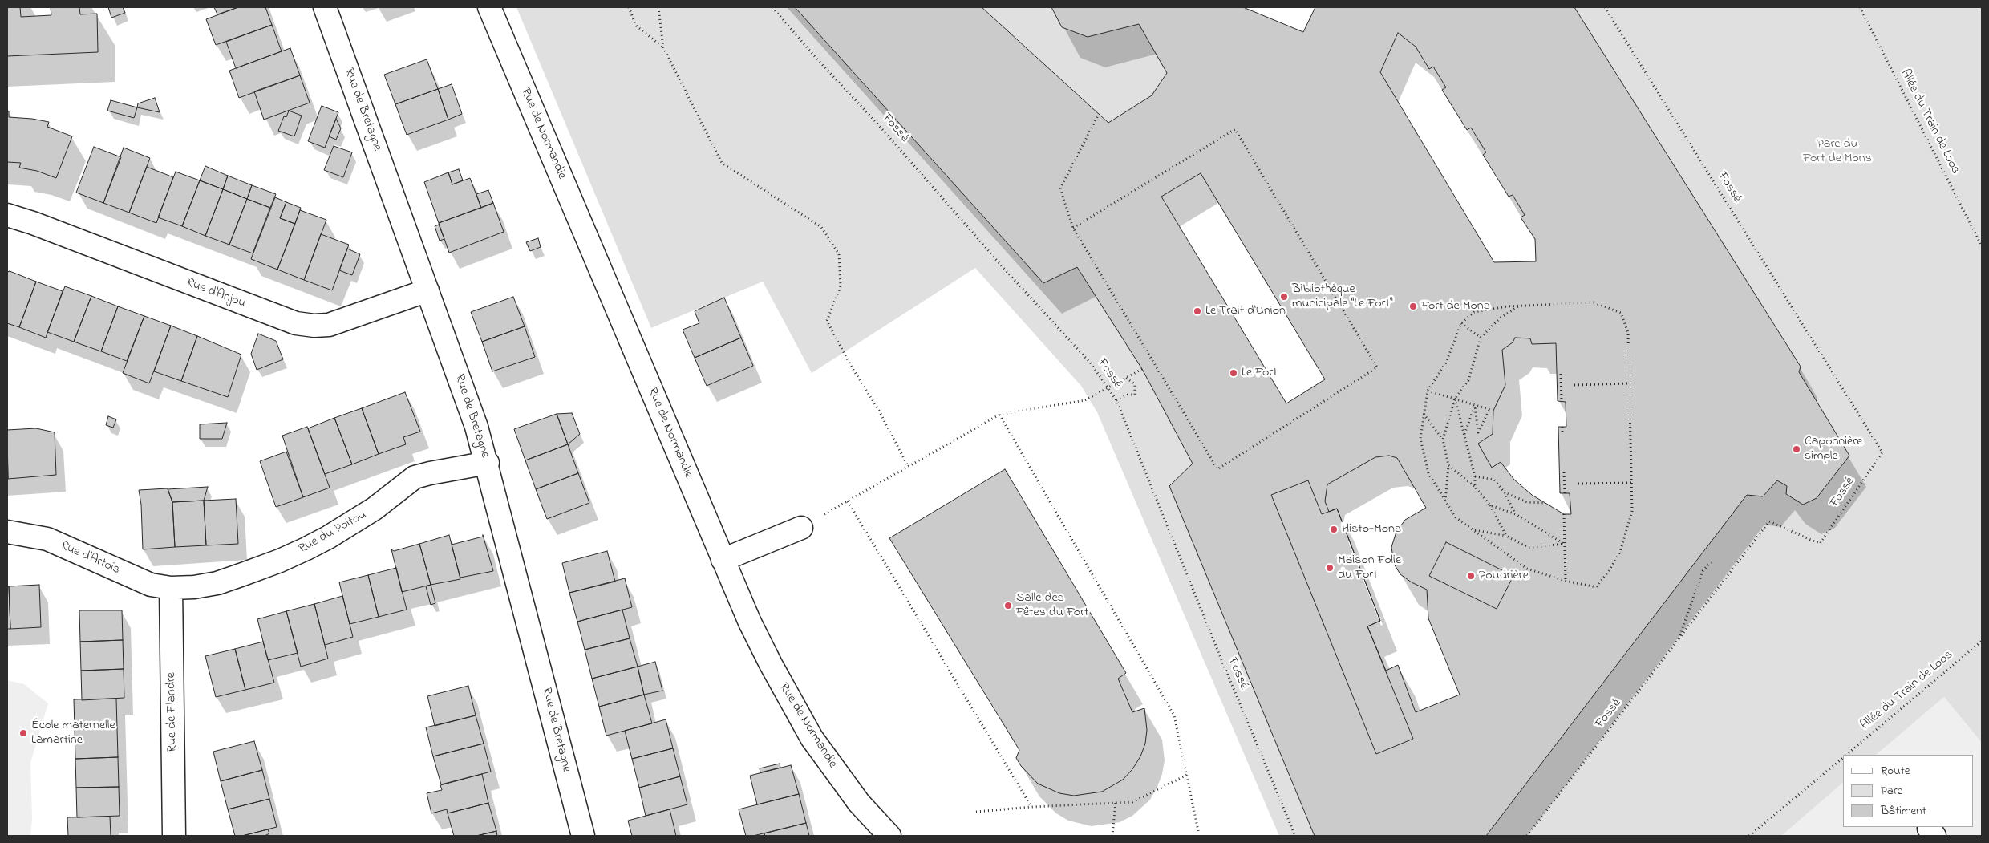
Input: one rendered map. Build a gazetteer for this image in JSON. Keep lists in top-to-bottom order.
{
  "streets": {
    "street": [
      "Rue de Bretagne",
      "Rue de Normandie",
      "Rue d'Anjou",
      "Rue du Poitou",
      "Rue d'Artois",
      "Rue de Flandre"
    ],
    "path": ["Allée du Train de Loos", "Fossé"]
  },
  "crossings": [
    ["Rue de Bretagne", "Rue d'Anjou"],
    ["Rue de Bretagne", "Rue du Poitou"],
    ["Rue du Poitou", "Rue d'Artois"],
    ["Rue du Poitou", "Rue de Flandre"],
    ["Rue d'Artois", "Rue de Flandre"]
  ],
  "parks": ["Parc du Fort de Mons"],
  "places": [
    "Bibliothèque municipale \"Le Fort\"",
    "Fort de Mons",
    "Le Trait d'Union",
    "Le Fort",
    "Caponnière simple",
    "Histo-Mons",
    "Maison Folie du Fort",
    "Poudrière",
    "Salle des Fêtes du Fort",
    "École maternelle Lamartine"
  ],
  "legend": ["Route", "Parc", "Bâtiment"]
}
